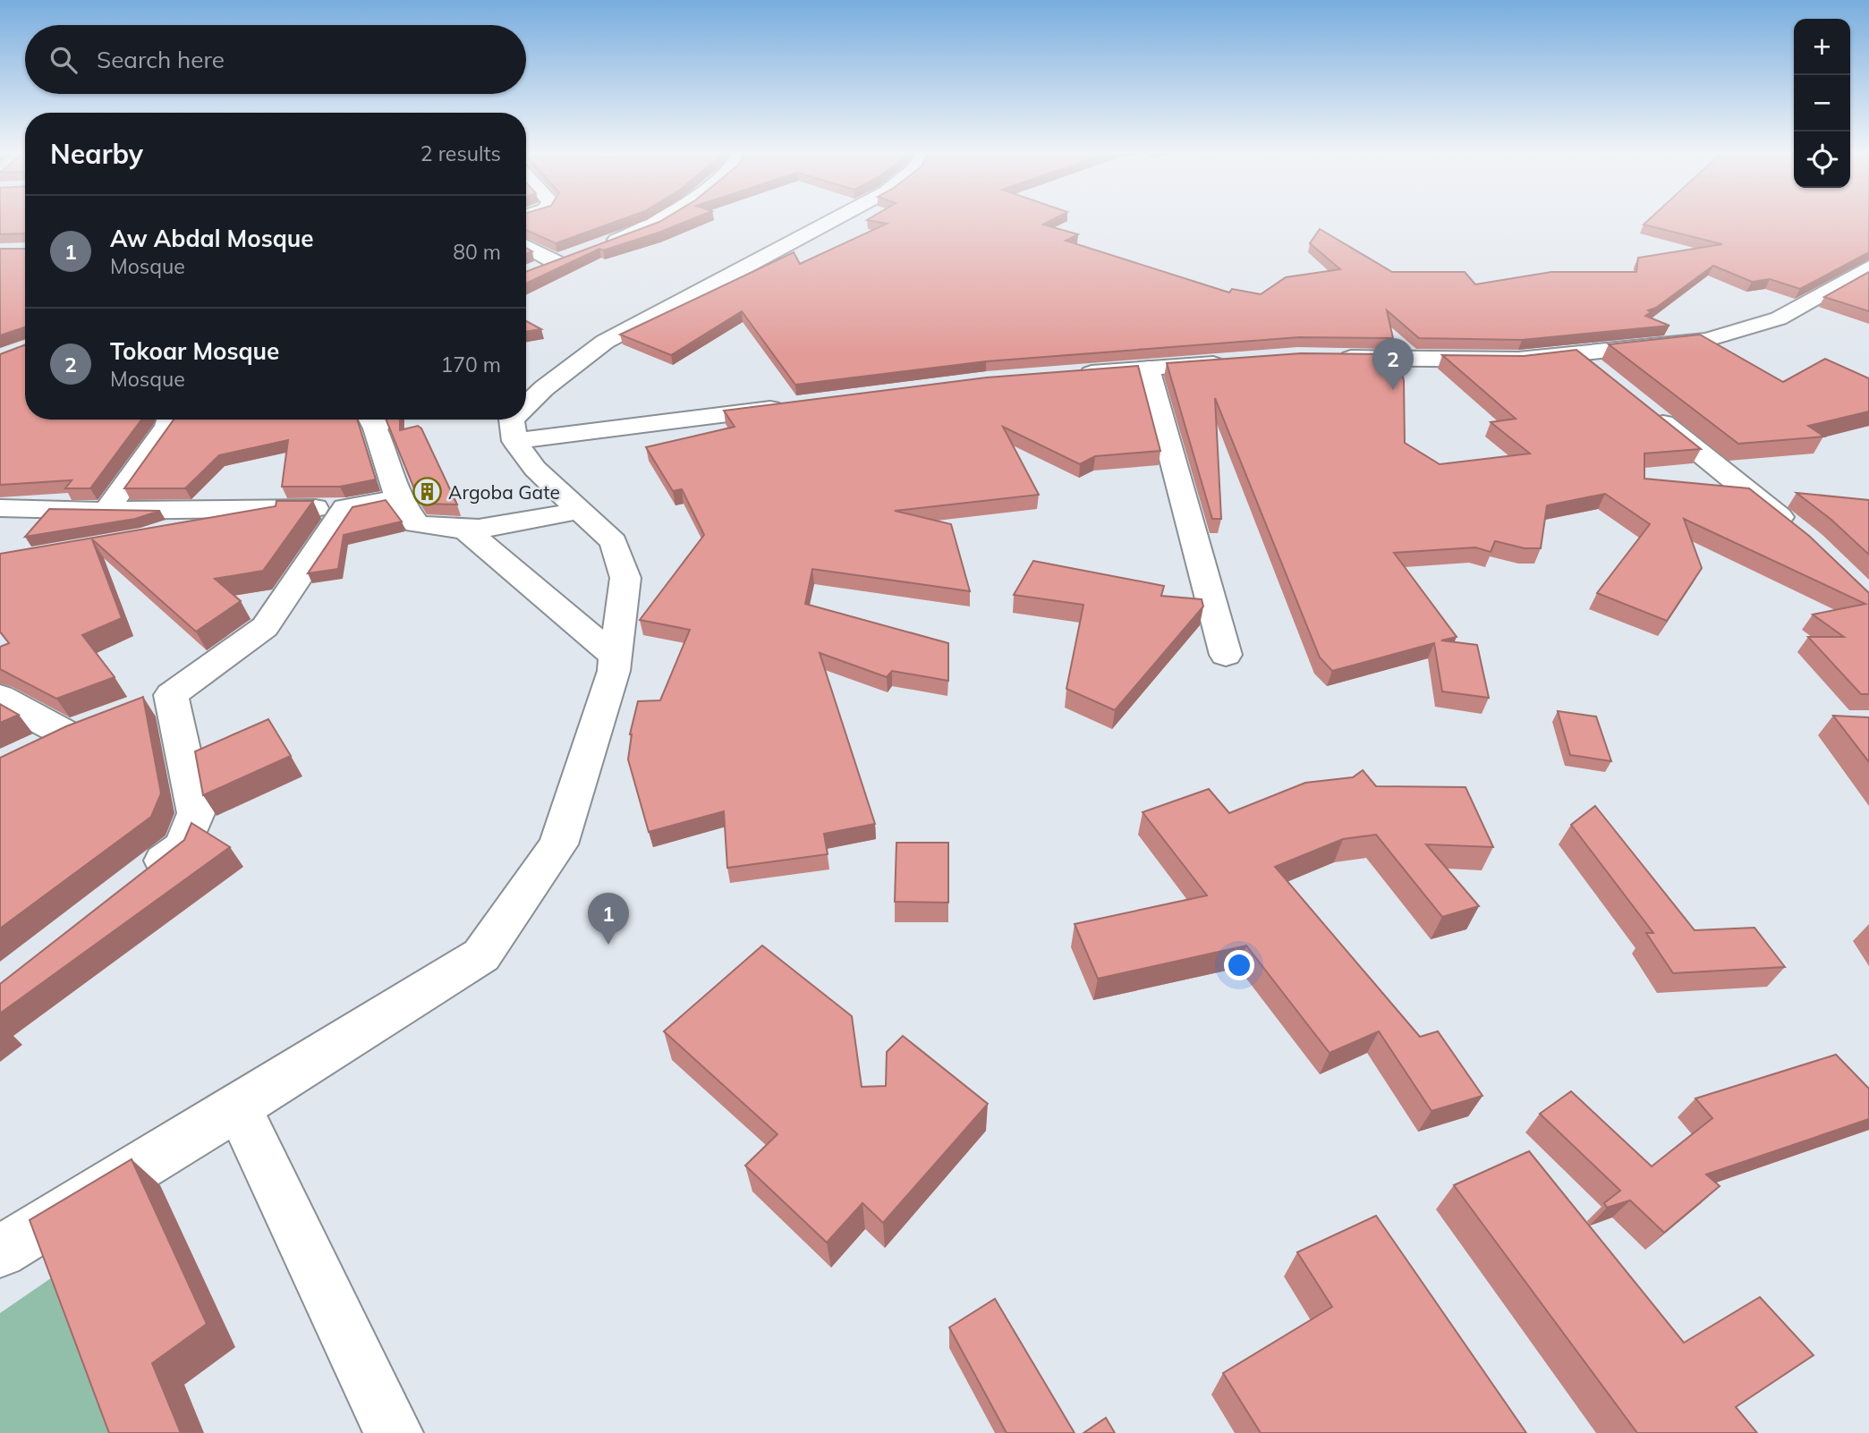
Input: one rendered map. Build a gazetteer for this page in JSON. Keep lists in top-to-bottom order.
{
  "places": {
    "building": ["Argoba Gate"]
  },
  "page": {
    "map_buttons": ["+", "−"],
    "search": "Search here",
    "heading": ["Nearby", "2 results"],
    "list": [
      {
        "mark": "1",
        "name": "Aw Abdal Mosque",
        "note": "Mosque",
        "value": "80 m"
      },
      {
        "mark": "2",
        "name": "Tokoar Mosque",
        "note": "Mosque",
        "value": "170 m"
      }
    ],
    "pins": ["2", "1"]
  }
}
